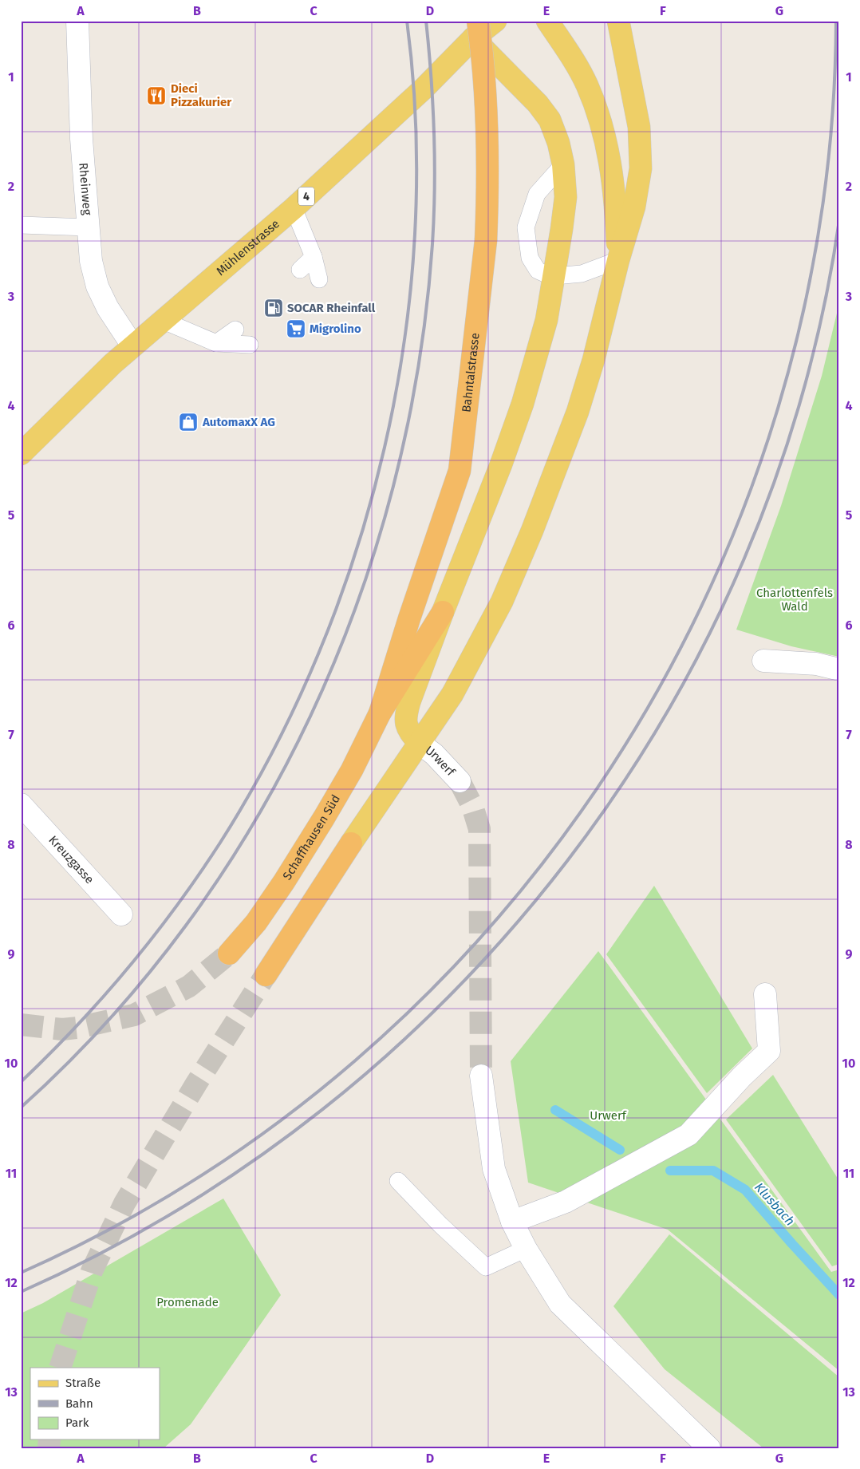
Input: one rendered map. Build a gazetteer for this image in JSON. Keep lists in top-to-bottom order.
{
  "streets": {
    "highway": ["Bahntalstrasse", "Schaffhausen Süd"],
    "main road": ["4", "Mühlenstrasse"],
    "street": ["Rheinweg", "Urwerf", "Kreuzgasse"]
  },
  "crossings": [
    ["Rheinweg", "Mühlenstrasse"],
    ["4", "Mühlenstrasse"],
    ["4", "Bahntalstrasse"],
    ["Mühlenstrasse", "Bahntalstrasse"],
    ["Bahntalstrasse", "Schaffhausen Süd"]
  ],
  "water": ["Klusbach"],
  "parks": ["Charlottenfels Wald", "Urwerf", "Promenade"],
  "places": {
    "restaurant": ["Dieci Pizzakurier"],
    "fuel station": ["SOCAR Rheinfall"],
    "supermarket": ["Migrolino"],
    "shop": ["AutomaxX AG"]
  },
  "legend": ["Straße", "Bahn", "Park"],
  "grid": {
    "columns": [
      "A",
      "B",
      "C",
      "D",
      "E",
      "F",
      "G"
    ],
    "rows": [
      "1",
      "2",
      "3",
      "4",
      "5",
      "6",
      "7",
      "8",
      "9",
      "10",
      "11",
      "12",
      "13"
    ]
  }
}
